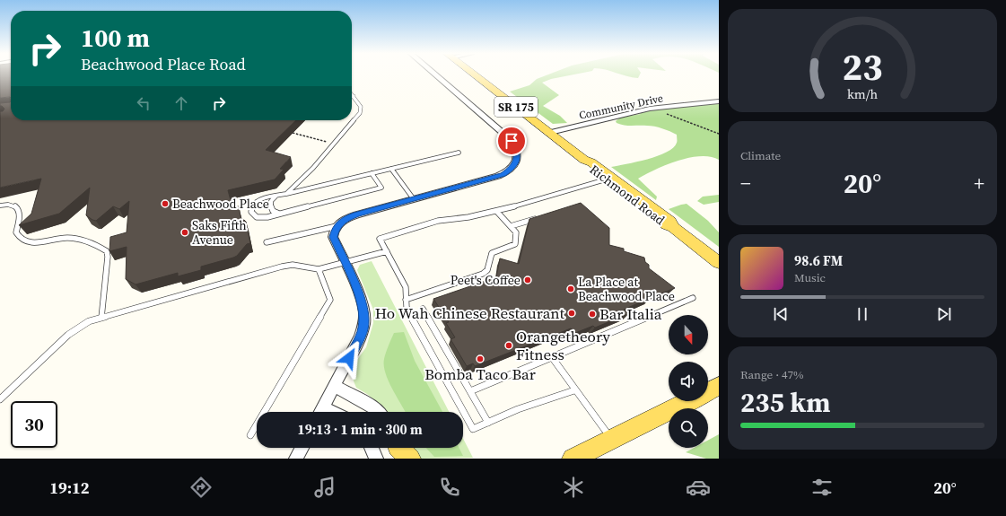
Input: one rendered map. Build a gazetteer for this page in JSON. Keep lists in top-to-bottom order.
{
  "streets": {
    "main road": ["SR 175", "Richmond Road"],
    "street": ["Community Drive"]
  },
  "crossings": [
    ["Community Drive", "Richmond Road"]
  ],
  "places": [
    "Beachwood Place",
    "Saks Fifth Avenue",
    "Peet's Coffee",
    "La Place at Beachwood Place",
    "Ho Wah Chinese Restaurant",
    "Bar Italia",
    "Orangetheory Fitness",
    "Bomba Taco Bar"
  ],
  "north": "bottom",
  "page": {
    "turn": ["100 m", "Beachwood Place Road"],
    "tile": [
      "Climate",
      ["Range · 47%", "235 km"]
    ],
    "heat": ["−", "20°", "+"],
    "song": ["98.6 FM", "Music"],
    "limit": "30",
    "trip": "19:13 · 1 min · 300 m",
    "tabs": ["19:12", "20°"],
    "gauge": ["23", "km/h"]
  }
}
